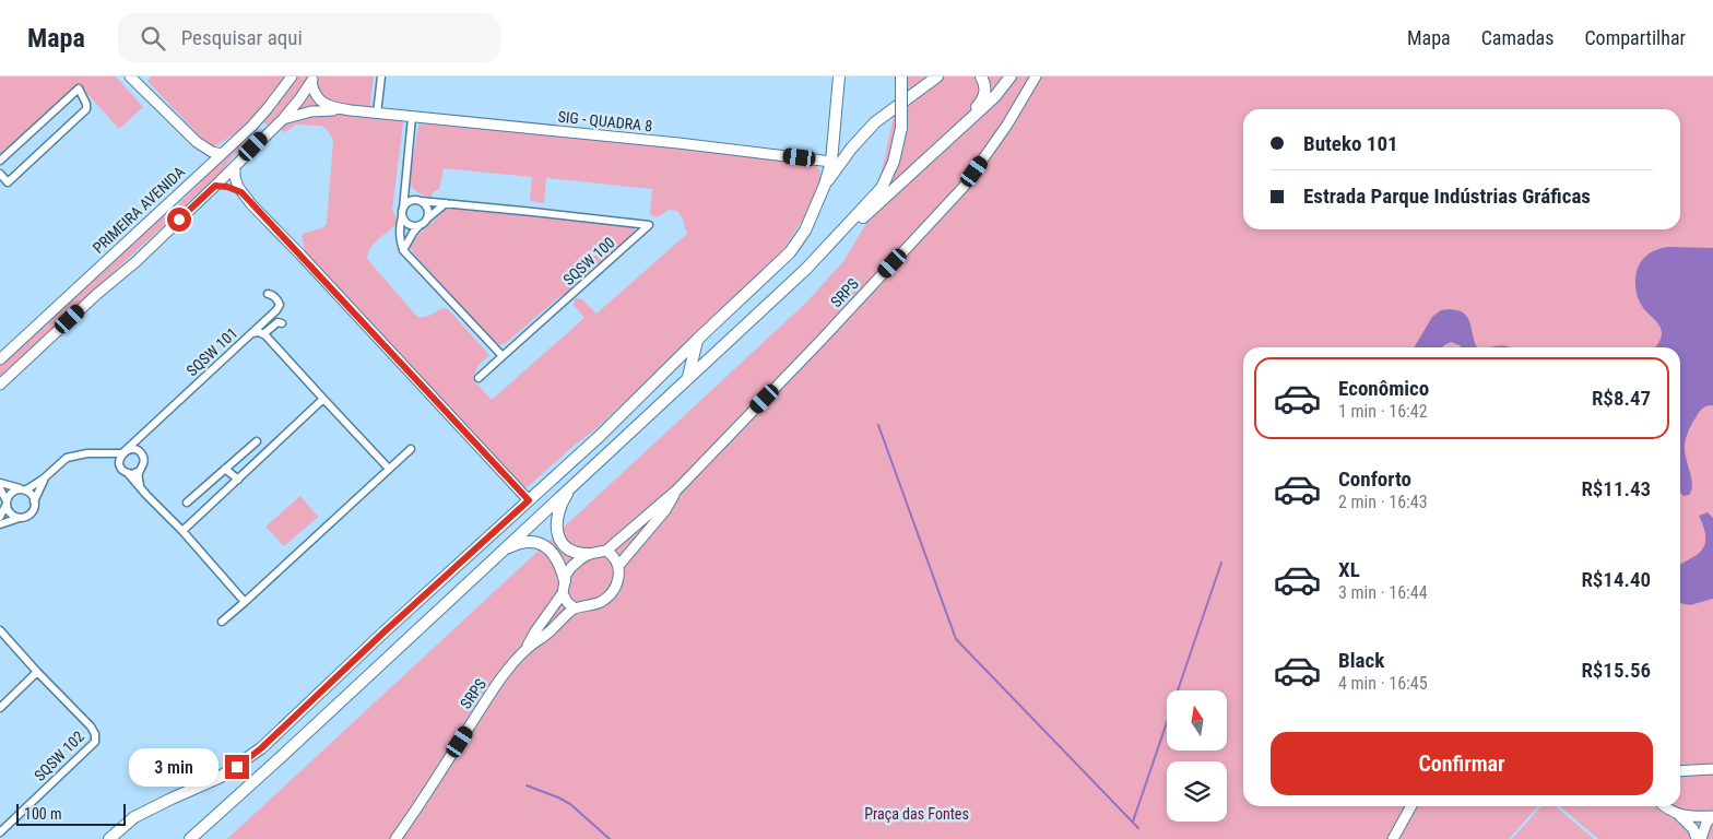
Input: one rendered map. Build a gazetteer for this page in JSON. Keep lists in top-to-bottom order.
{
  "streets": {
    "main road": ["SIG - QUADRA 8", "PRIMEIRA AVENIDA", "SRPS"],
    "street": ["SQSW 100", "SQSW 101", "SQSW 102"]
  },
  "parks": ["Praça das Fontes"],
  "scale_bar": "100 m",
  "north": "top",
  "page": {
    "header": "Mapa",
    "search": "Pesquisar aqui",
    "nav": ["Mapa", "Camadas", "Compartilhar"],
    "banner": ["Buteko 101", "Estrada Parque Indústrias Gráficas"],
    "list": [
      {
        "name": "Econômico",
        "note": "1 min · 16:42",
        "value": "R$8.47"
      },
      {
        "name": "Conforto",
        "note": "2 min · 16:43",
        "value": "R$11.43"
      },
      {
        "name": "XL",
        "note": "3 min · 16:44",
        "value": "R$14.40"
      },
      {
        "name": "Black",
        "note": "4 min · 16:45",
        "value": "R$15.56"
      }
    ],
    "buttons": "Confirmar",
    "bubble": "3 min",
    "scale": "100 m"
  }
}
